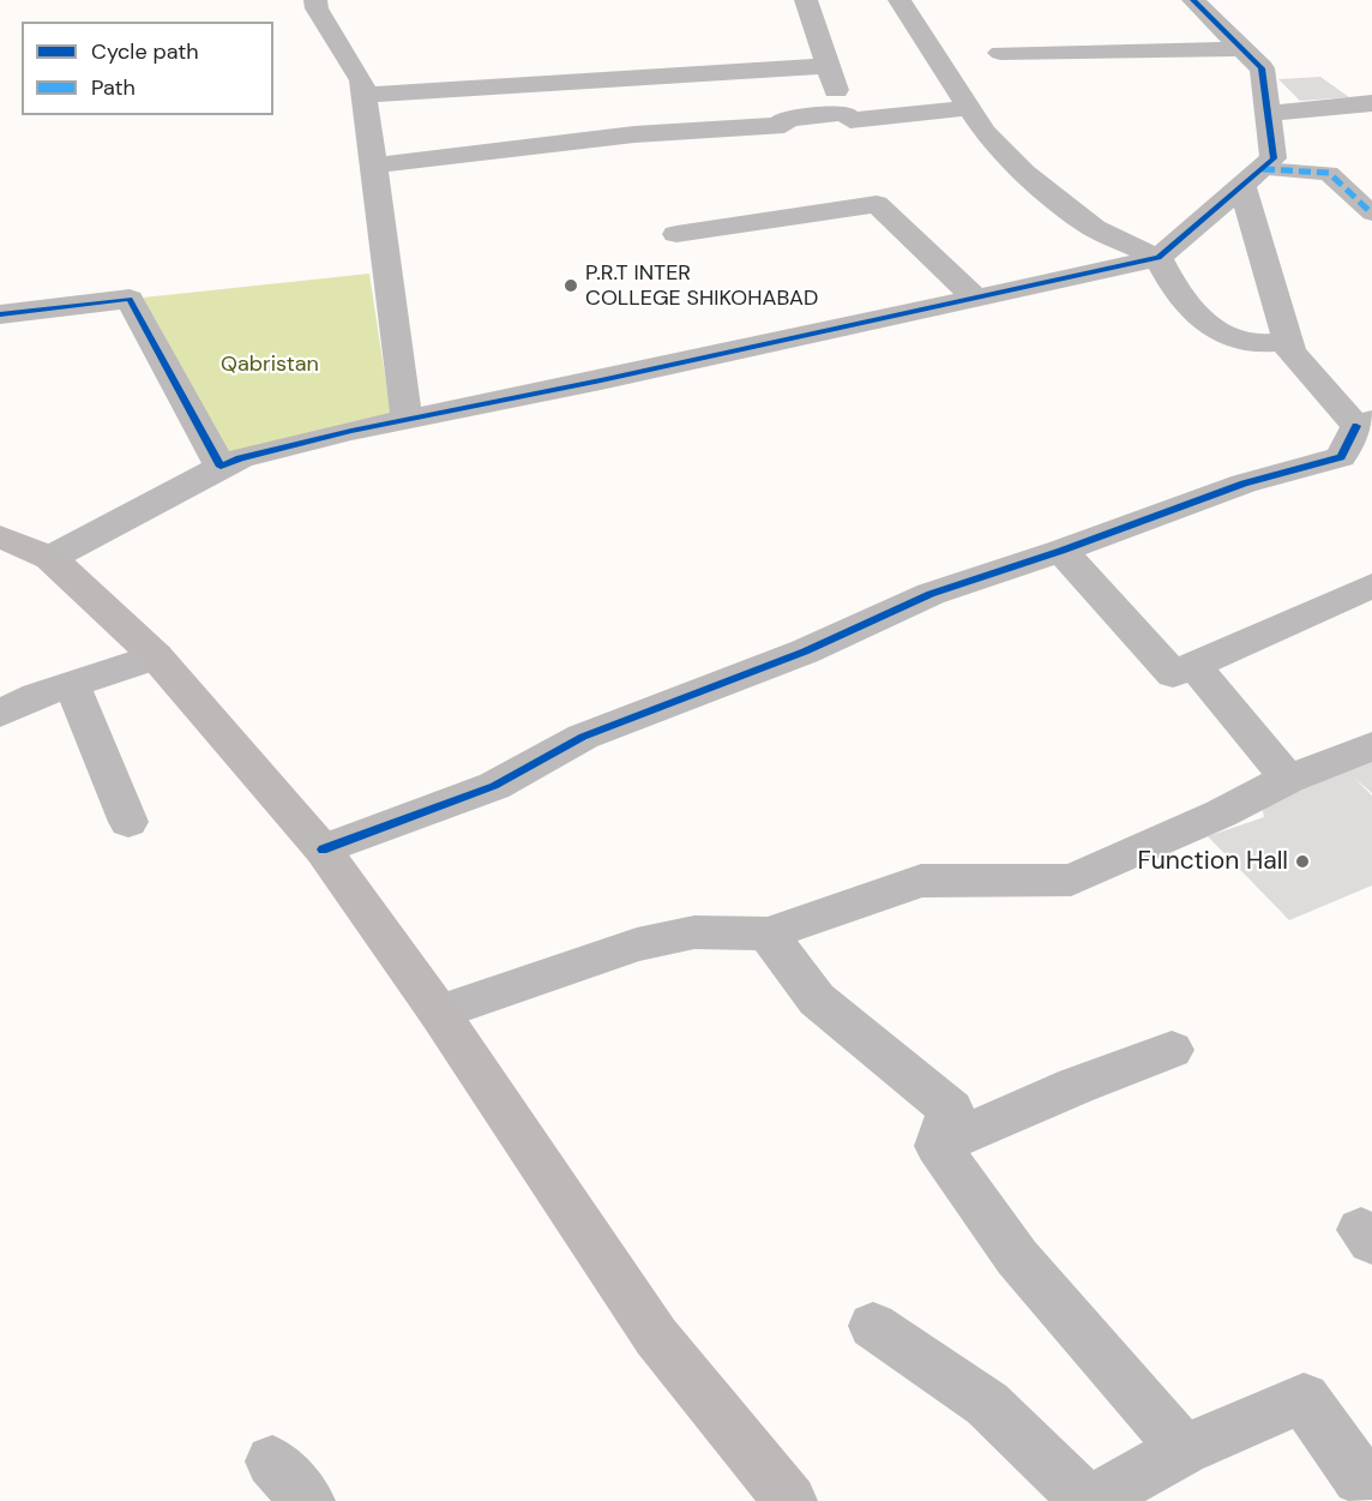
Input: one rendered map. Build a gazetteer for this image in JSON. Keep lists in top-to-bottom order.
{
  "parks": ["Qabristan"],
  "places": ["P.R.T INTER COLLEGE SHIKOHABAD", "Function Hall"],
  "legend": ["Cycle path", "Path"]
}
